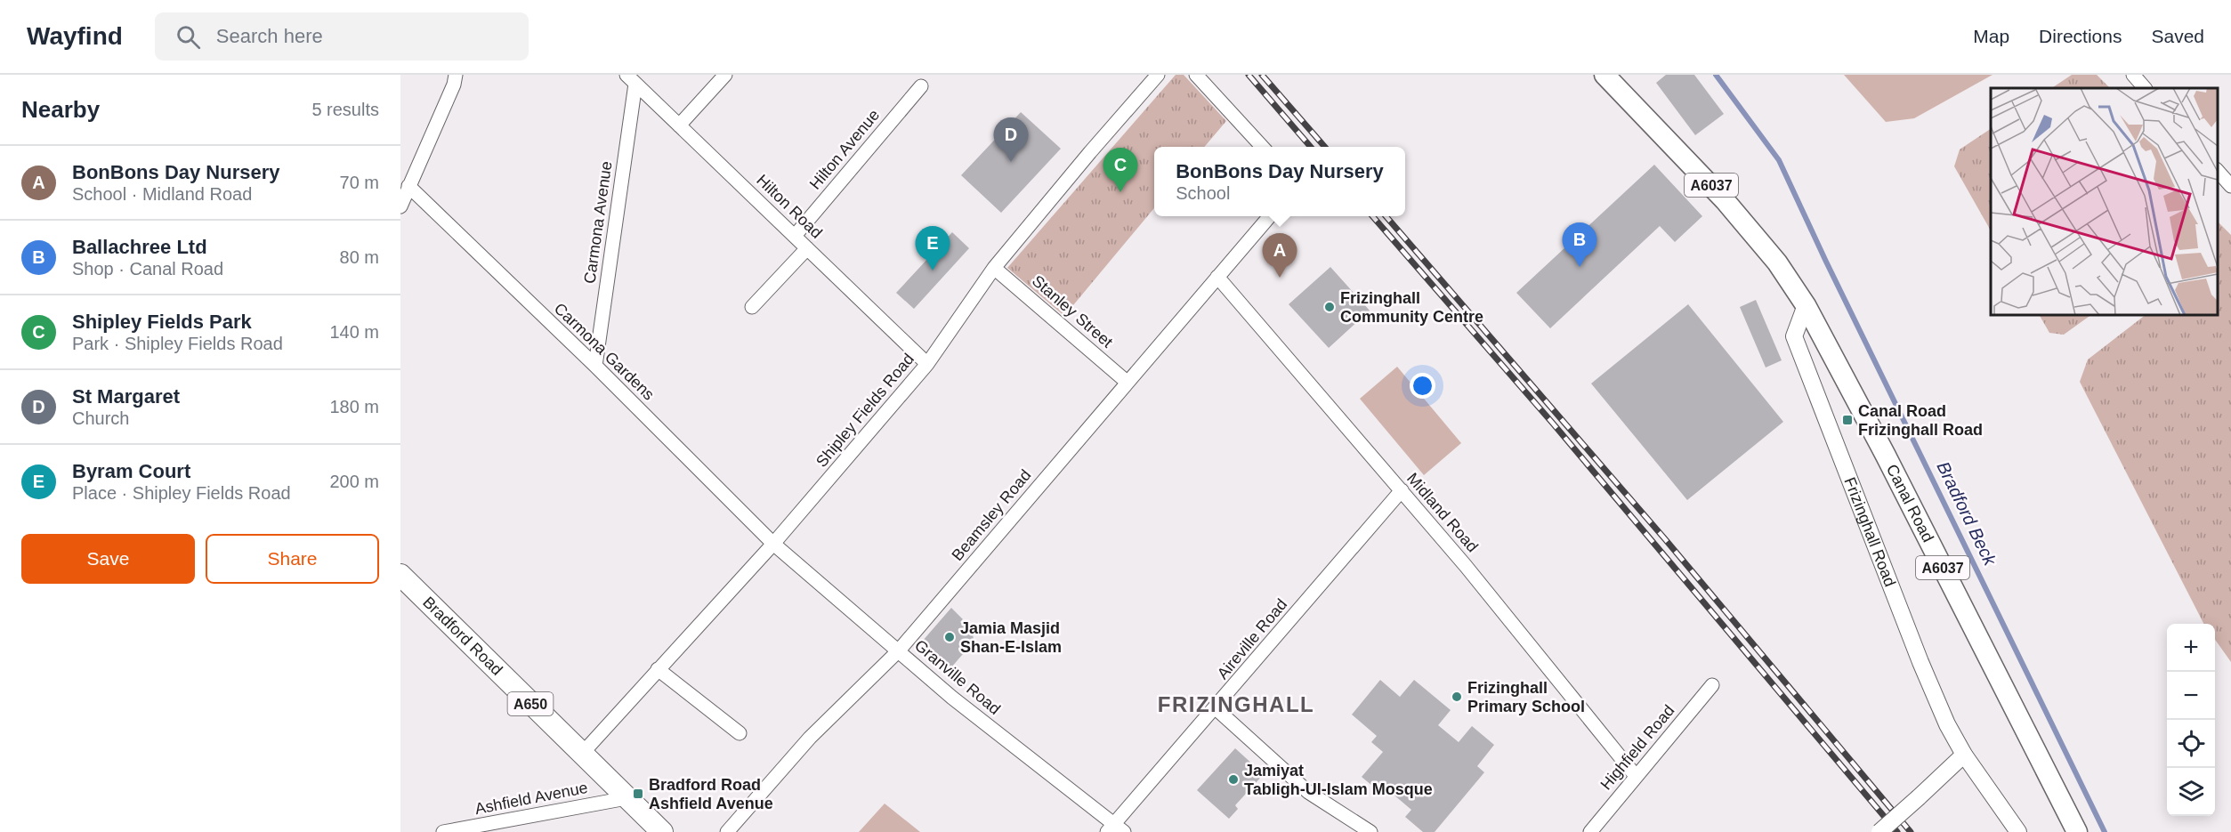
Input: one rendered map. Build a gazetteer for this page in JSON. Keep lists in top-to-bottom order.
{
  "streets": {
    "highway": ["Bradford Road", "A650"],
    "main road": ["A6037", "Canal Road"],
    "street": [
      "Hilton Avenue",
      "Hilton Road",
      "Carmona Avenue",
      "Stanley Street",
      "Carmona Gardens",
      "Shipley Fields Road",
      "Midland Road",
      "Beamsley Road",
      "Frizinghall Road",
      "Aireville Road",
      "Granville Road",
      "Highfield Road",
      "Ashfield Avenue"
    ]
  },
  "crossings": [
    ["Hilton Avenue", "Hilton Road"],
    ["Hilton Road", "Carmona Avenue"],
    ["Hilton Road", "Shipley Fields Road"],
    ["Carmona Avenue", "Carmona Gardens"],
    ["Stanley Street", "Shipley Fields Road"],
    ["Stanley Street", "Beamsley Road"],
    ["Carmona Gardens", "Shipley Fields Road"],
    ["Carmona Gardens", "Granville Road"],
    ["Shipley Fields Road", "Bradford Road"],
    ["Shipley Fields Road", "Granville Road"],
    ["Canal Road", "Frizinghall Road"],
    ["Midland Road", "Beamsley Road"],
    ["Midland Road", "Aireville Road"],
    ["Midland Road", "Highfield Road"],
    ["Beamsley Road", "Granville Road"],
    ["Bradford Road", "Ashfield Avenue"],
    ["Aireville Road", "Granville Road"]
  ],
  "districts": ["FRIZINGHALL"],
  "water": ["Bradford Beck"],
  "places": {
    "other": [
      "Frizinghall Community Centre",
      "Jamia Masjid Shan-E-Islam",
      "Frizinghall Primary School",
      "Jamiyat Tabligh-Ul-Islam Mosque"
    ],
    "transit": ["Canal Road Frizinghall Road", "Bradford Road Ashfield Avenue"]
  },
  "page": {
    "header": "Wayfind",
    "search": "Search here",
    "nav": ["Map", "Directions", "Saved"],
    "heading": ["Nearby", "5 results"],
    "pins": [
      "D",
      "C",
      "B",
      "E",
      "A"
    ],
    "list": [
      {
        "mark": "A",
        "name": "BonBons Day Nursery",
        "note": "School · Midland Road",
        "value": "70 m"
      },
      {
        "mark": "B",
        "name": "Ballachree Ltd",
        "note": "Shop · Canal Road",
        "value": "80 m"
      },
      {
        "mark": "C",
        "name": "Shipley Fields Park",
        "note": "Park · Shipley Fields Road",
        "value": "140 m"
      },
      {
        "mark": "D",
        "name": "St Margaret",
        "note": "Church",
        "value": "180 m"
      },
      {
        "mark": "E",
        "name": "Byram Court",
        "note": "Place · Shipley Fields Road",
        "value": "200 m"
      }
    ],
    "popup": ["BonBons Day Nursery", "School"],
    "buttons": ["Save", "Share"],
    "map_buttons": ["+", "−"]
  }
}
